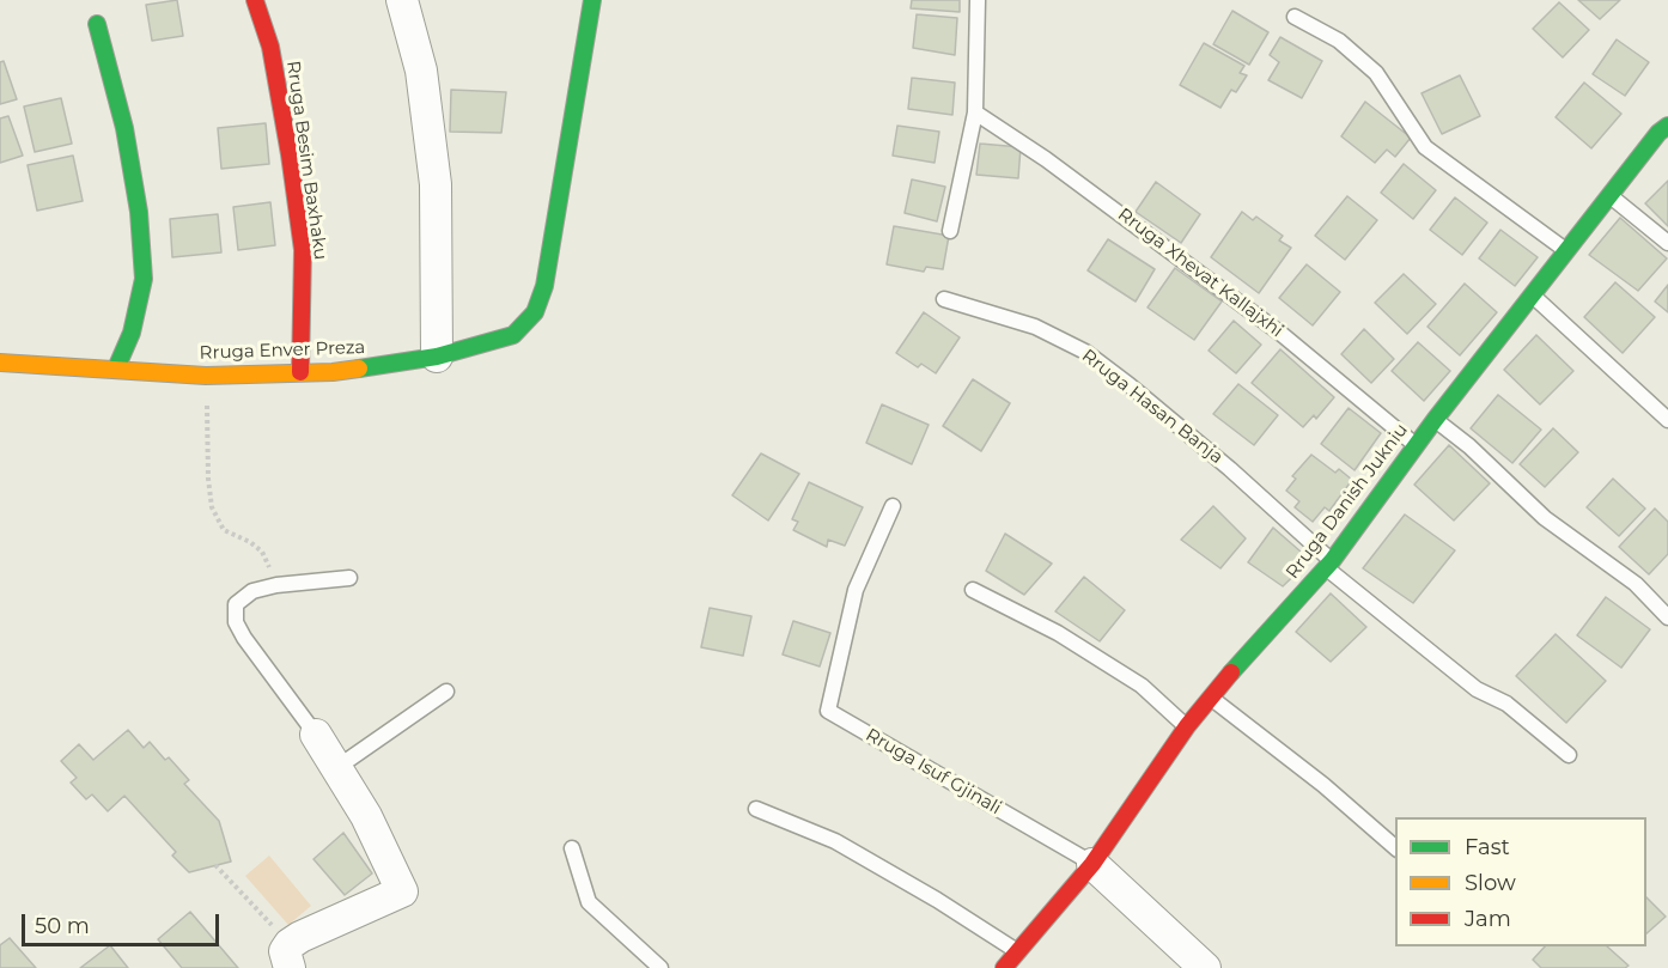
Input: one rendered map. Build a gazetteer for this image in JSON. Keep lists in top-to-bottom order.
{
  "streets": {
    "street": [
      "Rruga Besim Baxhaku",
      "Rruga Enver Preza",
      "Rruga Danish Jukniu",
      "Rruga Isuf Gjinali"
    ],
    "lane": ["Rruga Xhevat Kallajxhi", "Rruga Hasan Banja"]
  },
  "crossings": [
    ["Rruga Besim Baxhaku", "Rruga Enver Preza"],
    ["Rruga Xhevat Kallajxhi", "Rruga Danish Jukniu"],
    ["Rruga Hasan Banja", "Rruga Danish Jukniu"],
    ["Rruga Danish Jukniu", "Rruga Isuf Gjinali"]
  ],
  "legend": ["Fast", "Slow", "Jam"],
  "scale_bar": "50 m"
}
